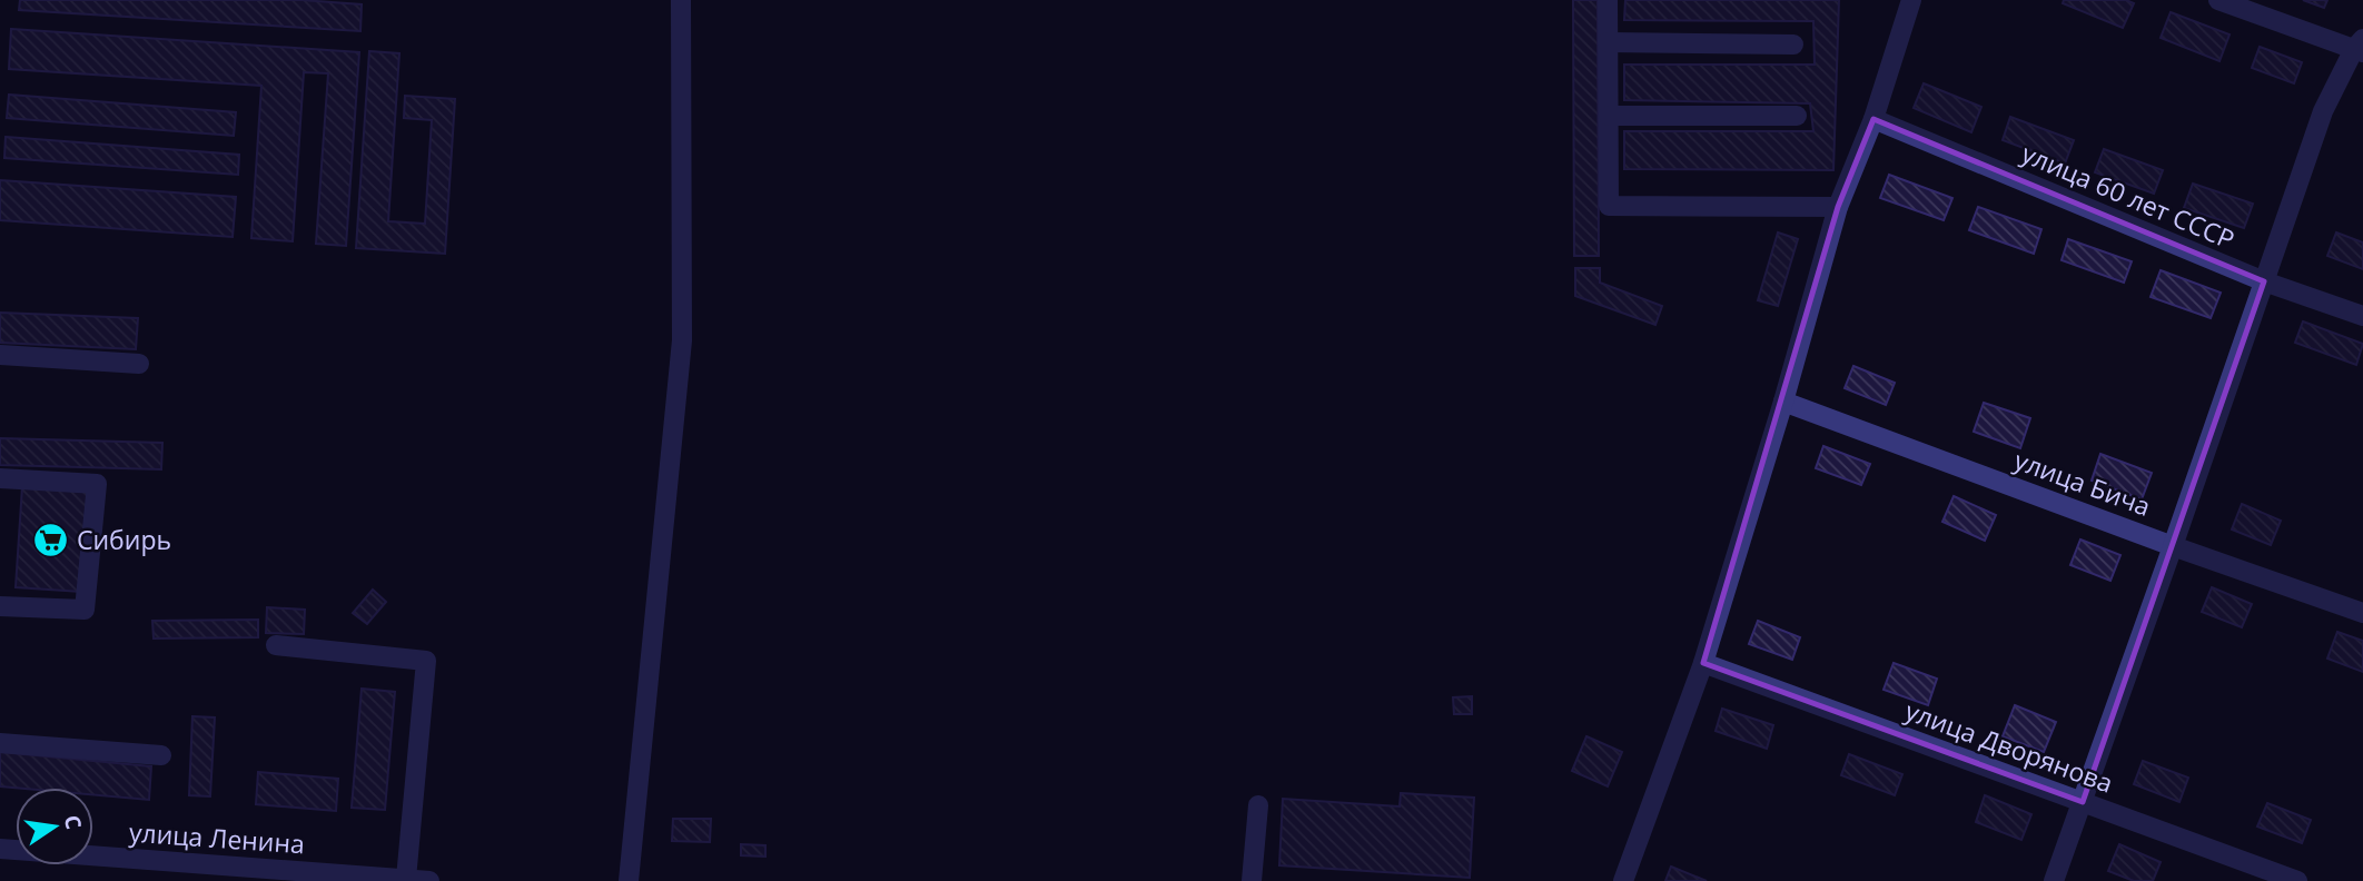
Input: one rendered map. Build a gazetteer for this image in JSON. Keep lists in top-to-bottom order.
{
  "streets": {
    "street": [
      "улица 60 лет СССР",
      "улица Бича",
      "улица Дворянова",
      "улица Ленина"
    ]
  },
  "places": {
    "supermarket": ["Сибирь"]
  },
  "north": "right"
}
